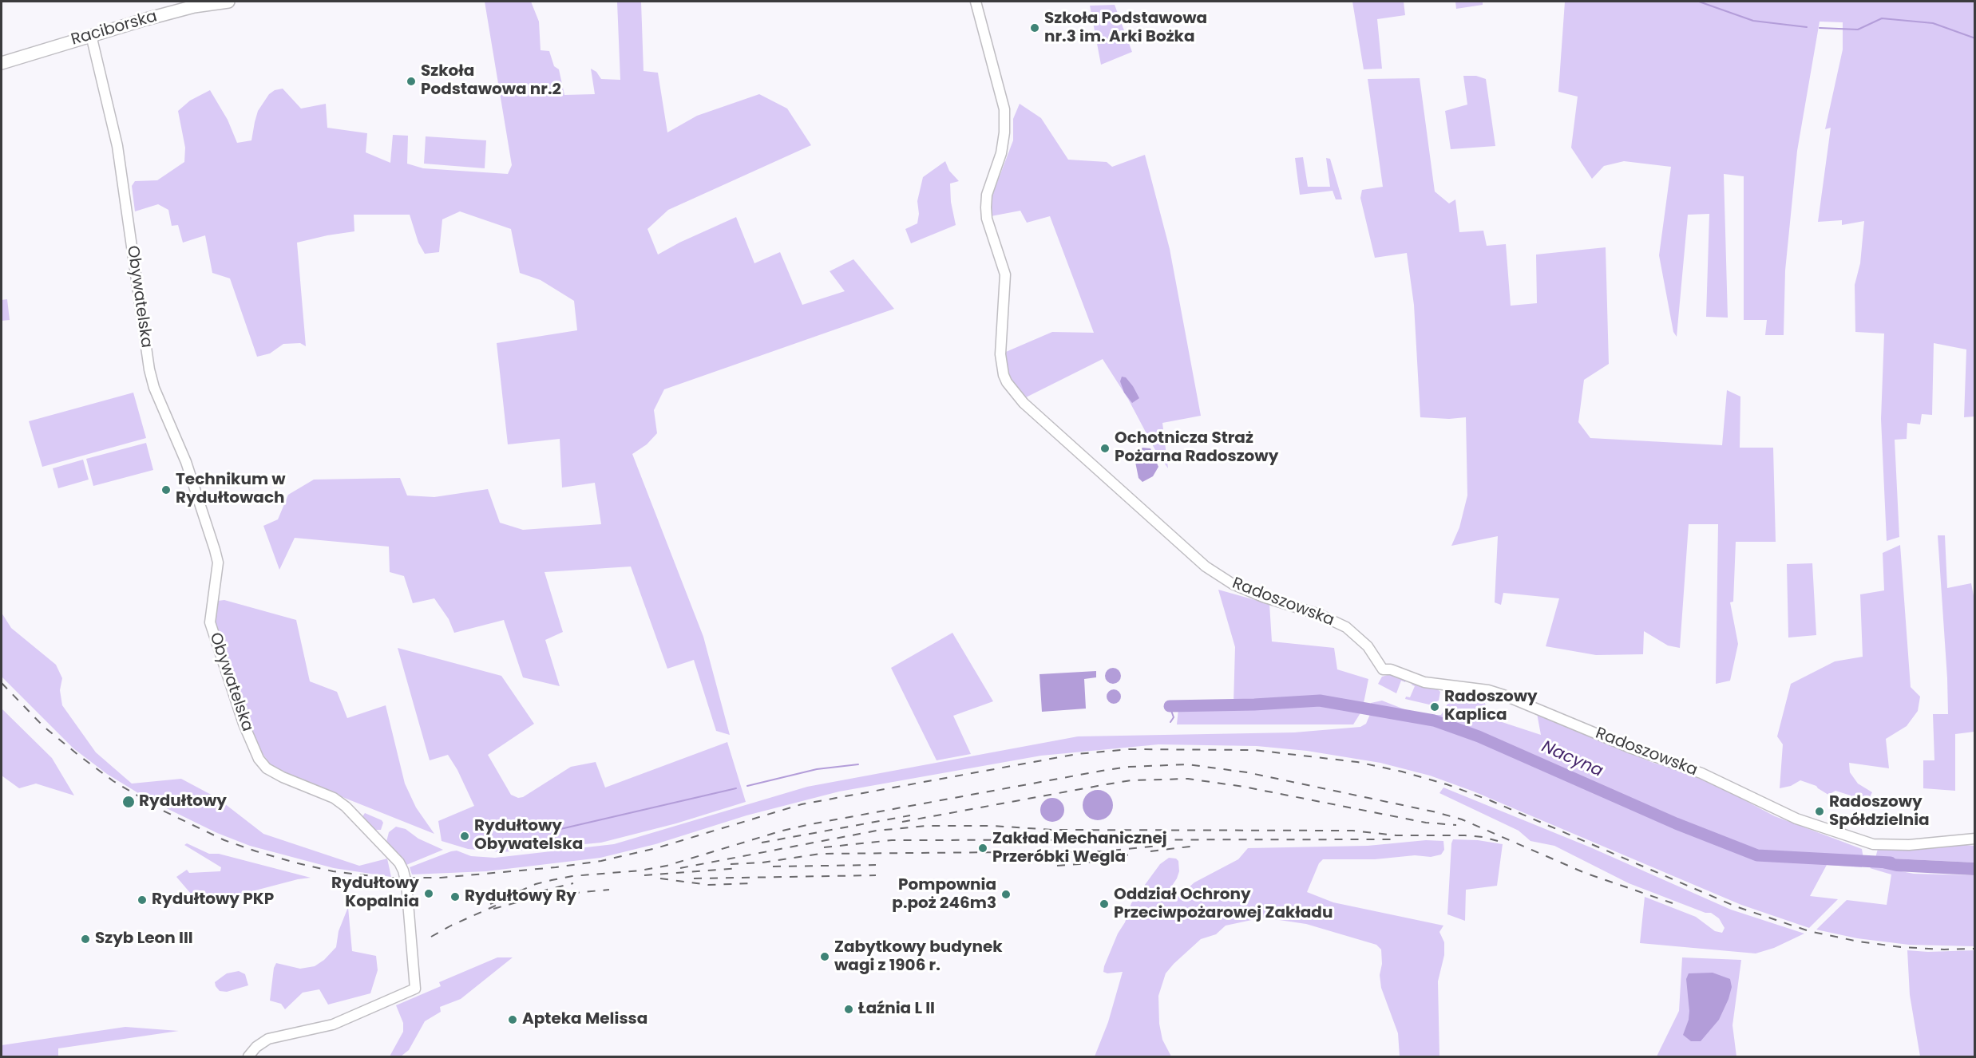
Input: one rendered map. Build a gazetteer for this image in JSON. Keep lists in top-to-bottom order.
{
  "streets": {
    "main road": ["Raciborska"],
    "street": ["Obywatelska", "Radoszowska"]
  },
  "crossings": [
    ["Raciborska", "Obywatelska"]
  ],
  "water": ["Nacyna"],
  "places": [
    "Szkoła Podstawowa nr.3 im. Arki Bożka",
    "Szkoła Podstawowa nr.2",
    "Ochotnicza Straż Pożarna Radoszowy",
    "Technikum w Rydułtowach",
    "Radoszowy Kaplica",
    "Rydułtowy",
    "Radoszowy Spółdzielnia",
    "Rydułtowy Obywatelska",
    "Zakład Mechanicznej Przeróbki Wegla",
    "Rydułtowy Kopalnia",
    "Pompownia p.poż 246m3",
    "Rydułtowy Ry",
    "Rydułtowy PKP",
    "Oddział Ochrony Przeciwpożarowej Zakładu",
    "Szyb Leon III",
    "Zabytkowy budynek wagi z 1906 r.",
    "Łaźnia L II",
    "Apteka Melissa"
  ]
}
